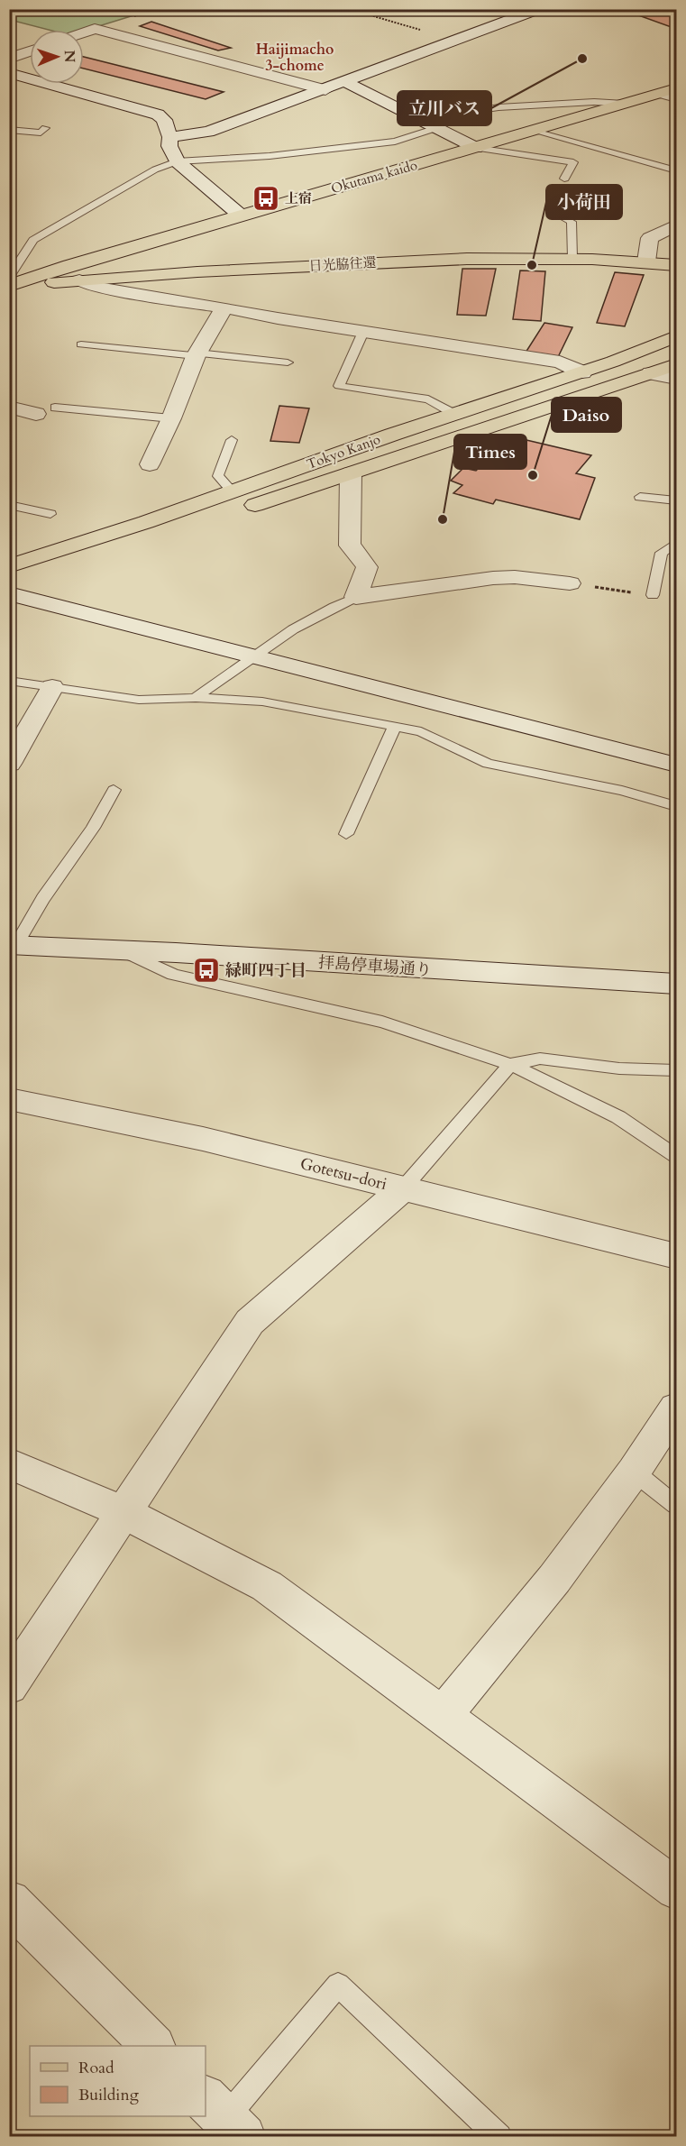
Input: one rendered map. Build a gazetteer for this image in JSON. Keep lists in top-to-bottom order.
{
  "streets": {
    "main road": ["Okutama kaido", "日光脇往還", "Tokyo Kanjo"],
    "street": ["拝島停車場通り", "Gotetsu-dori"]
  },
  "crossings": [
    ["Okutama kaido", "日光脇往還"]
  ],
  "districts": ["Haijimacho 3-chome"],
  "places": {
    "other": [
      "立川バス",
      "小荷田",
      "Daiso",
      "Times"
    ],
    "bus stop": ["上宿", "緑町四丁目"]
  },
  "legend": ["Road", "Building"],
  "north": "right"
}
